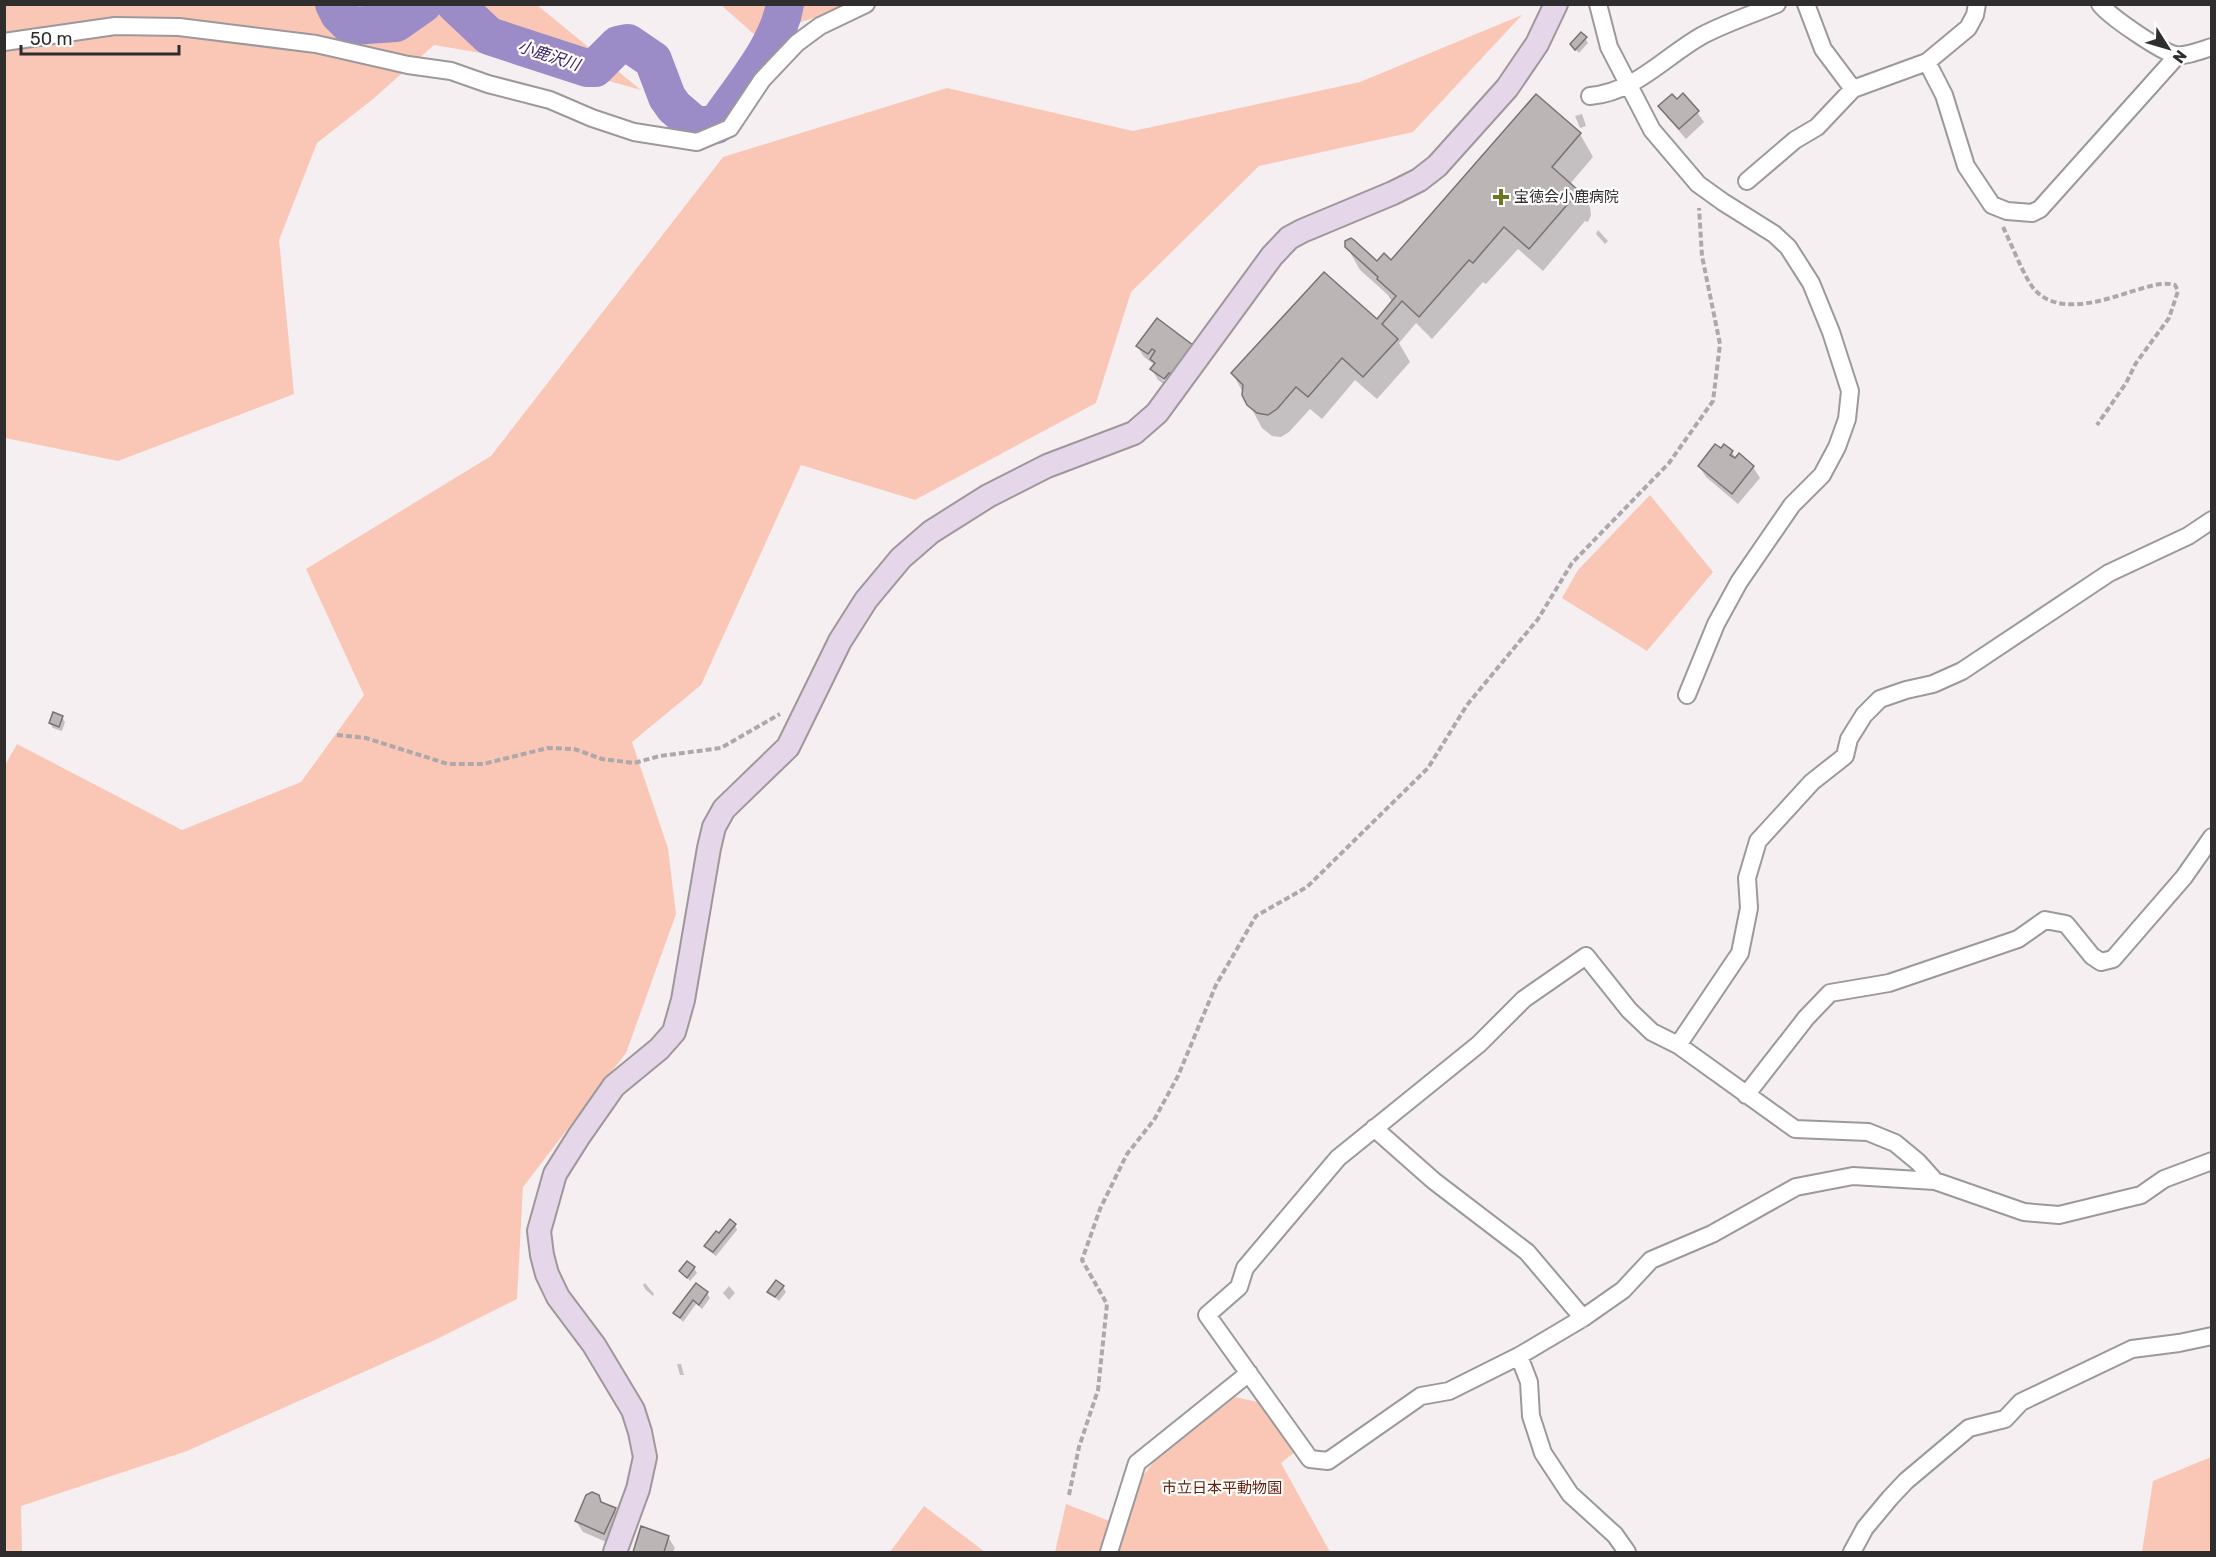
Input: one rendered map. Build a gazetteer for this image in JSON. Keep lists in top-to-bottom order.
{
  "water": ["小鹿沢川"],
  "parks": ["市立日本平動物園"],
  "places": {
    "health": ["宝徳会小鹿病院"]
  },
  "scale_bar": "50 m",
  "north": "bottom right"
}
